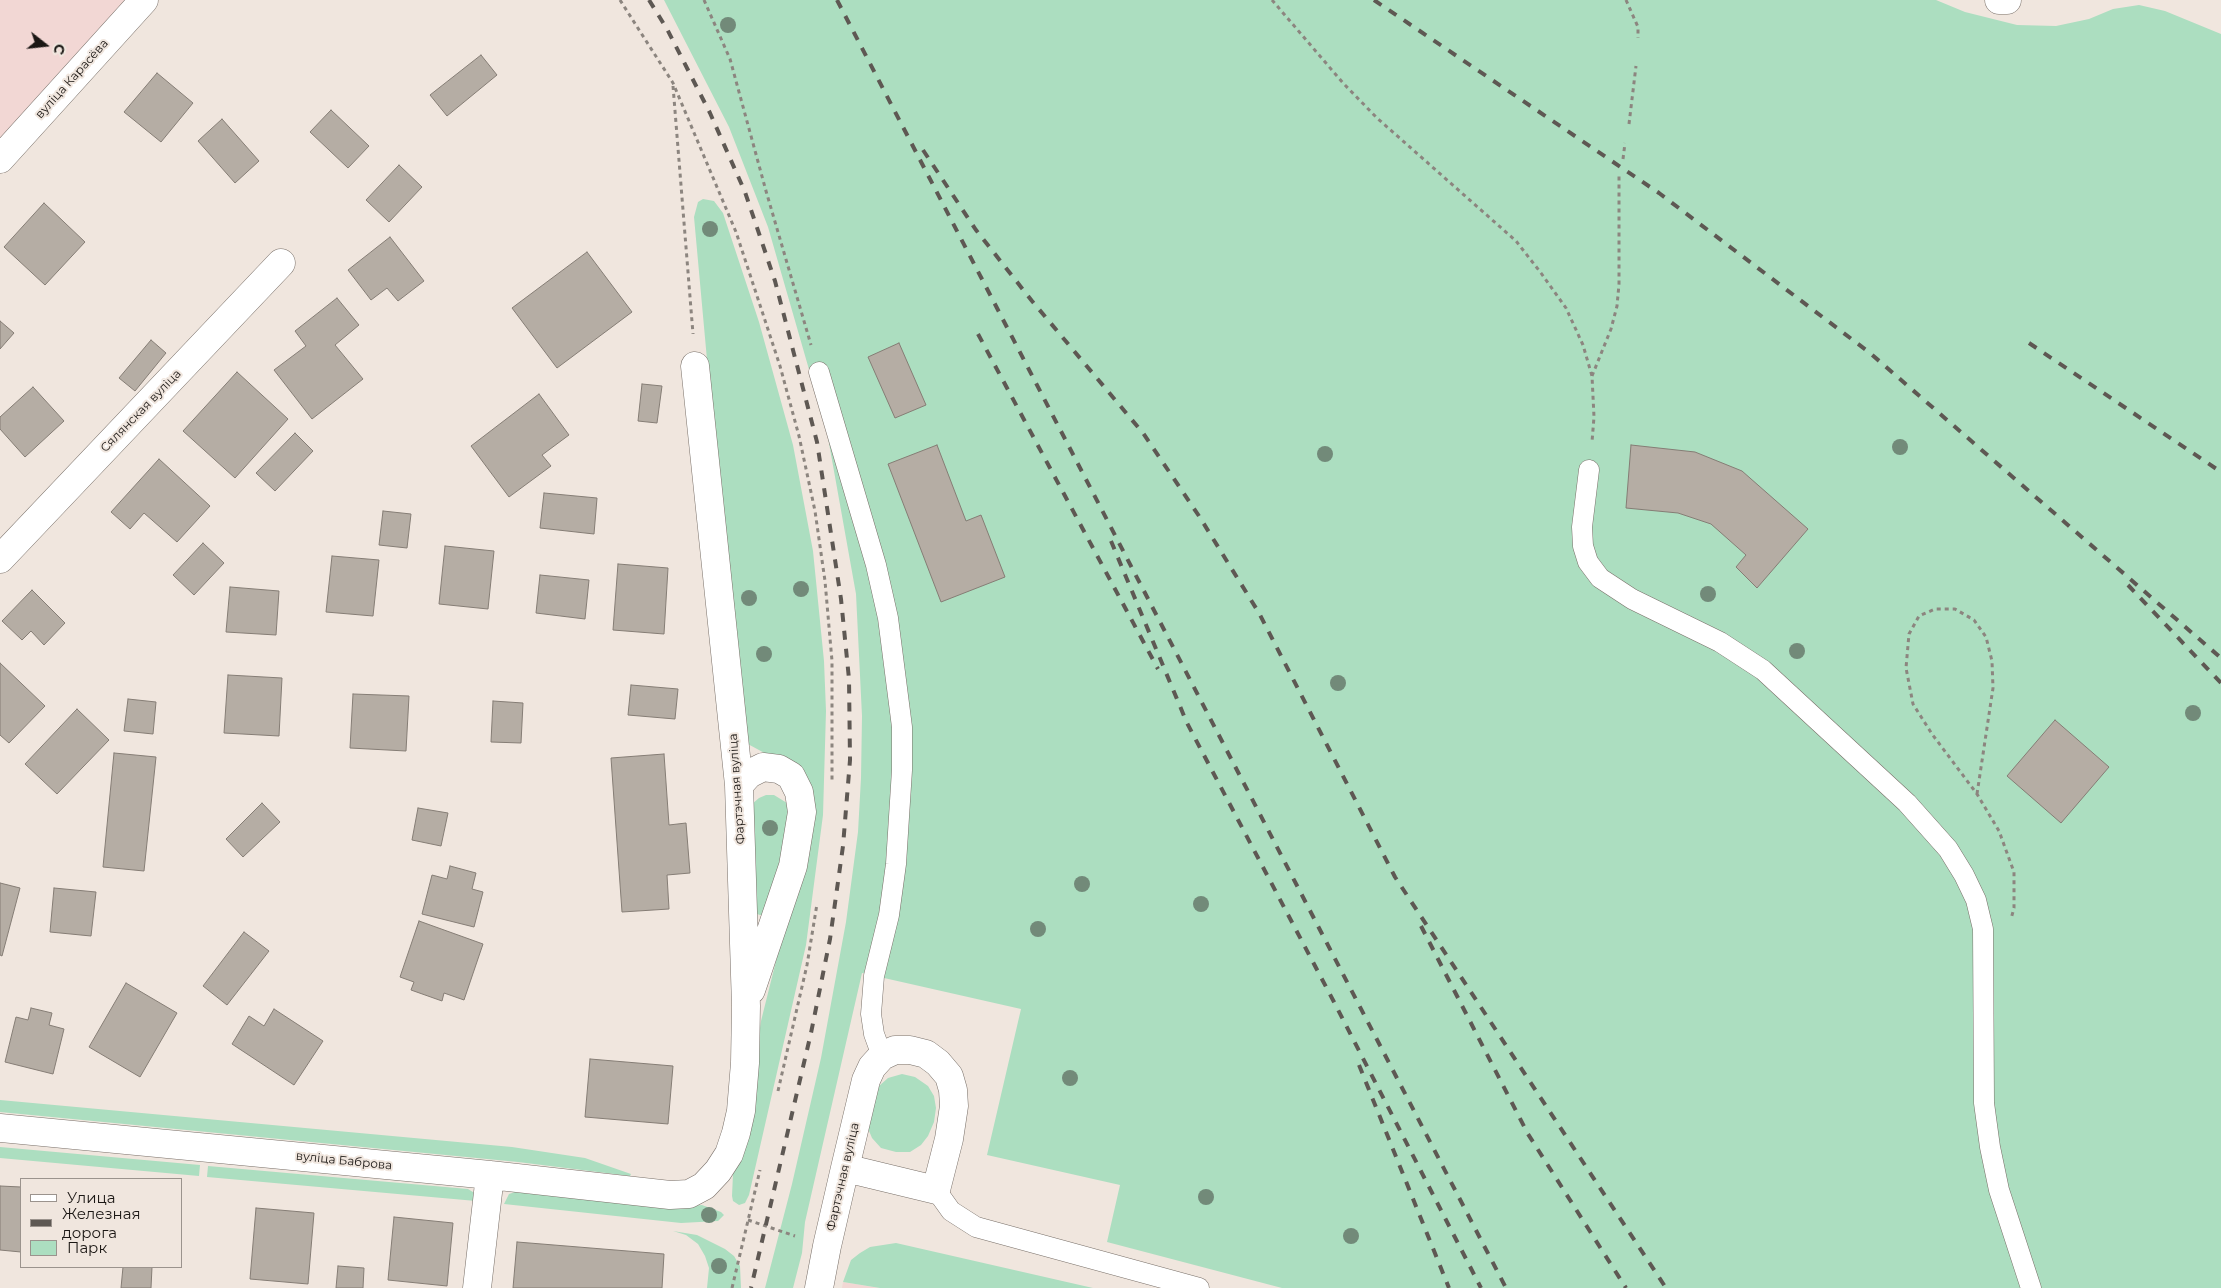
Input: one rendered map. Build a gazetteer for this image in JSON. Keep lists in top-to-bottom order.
{
  "streets": {
    "street": [
      "вуліца Карасёва",
      "Сялянская вуліца",
      "Фартэчная вуліца",
      "вуліца Баброва"
    ]
  },
  "crossings": [
    ["Фартэчная вуліца", "вуліца Баброва"]
  ],
  "legend": ["Улица", "Железная дорога", "Парк"],
  "north": "right"
}
